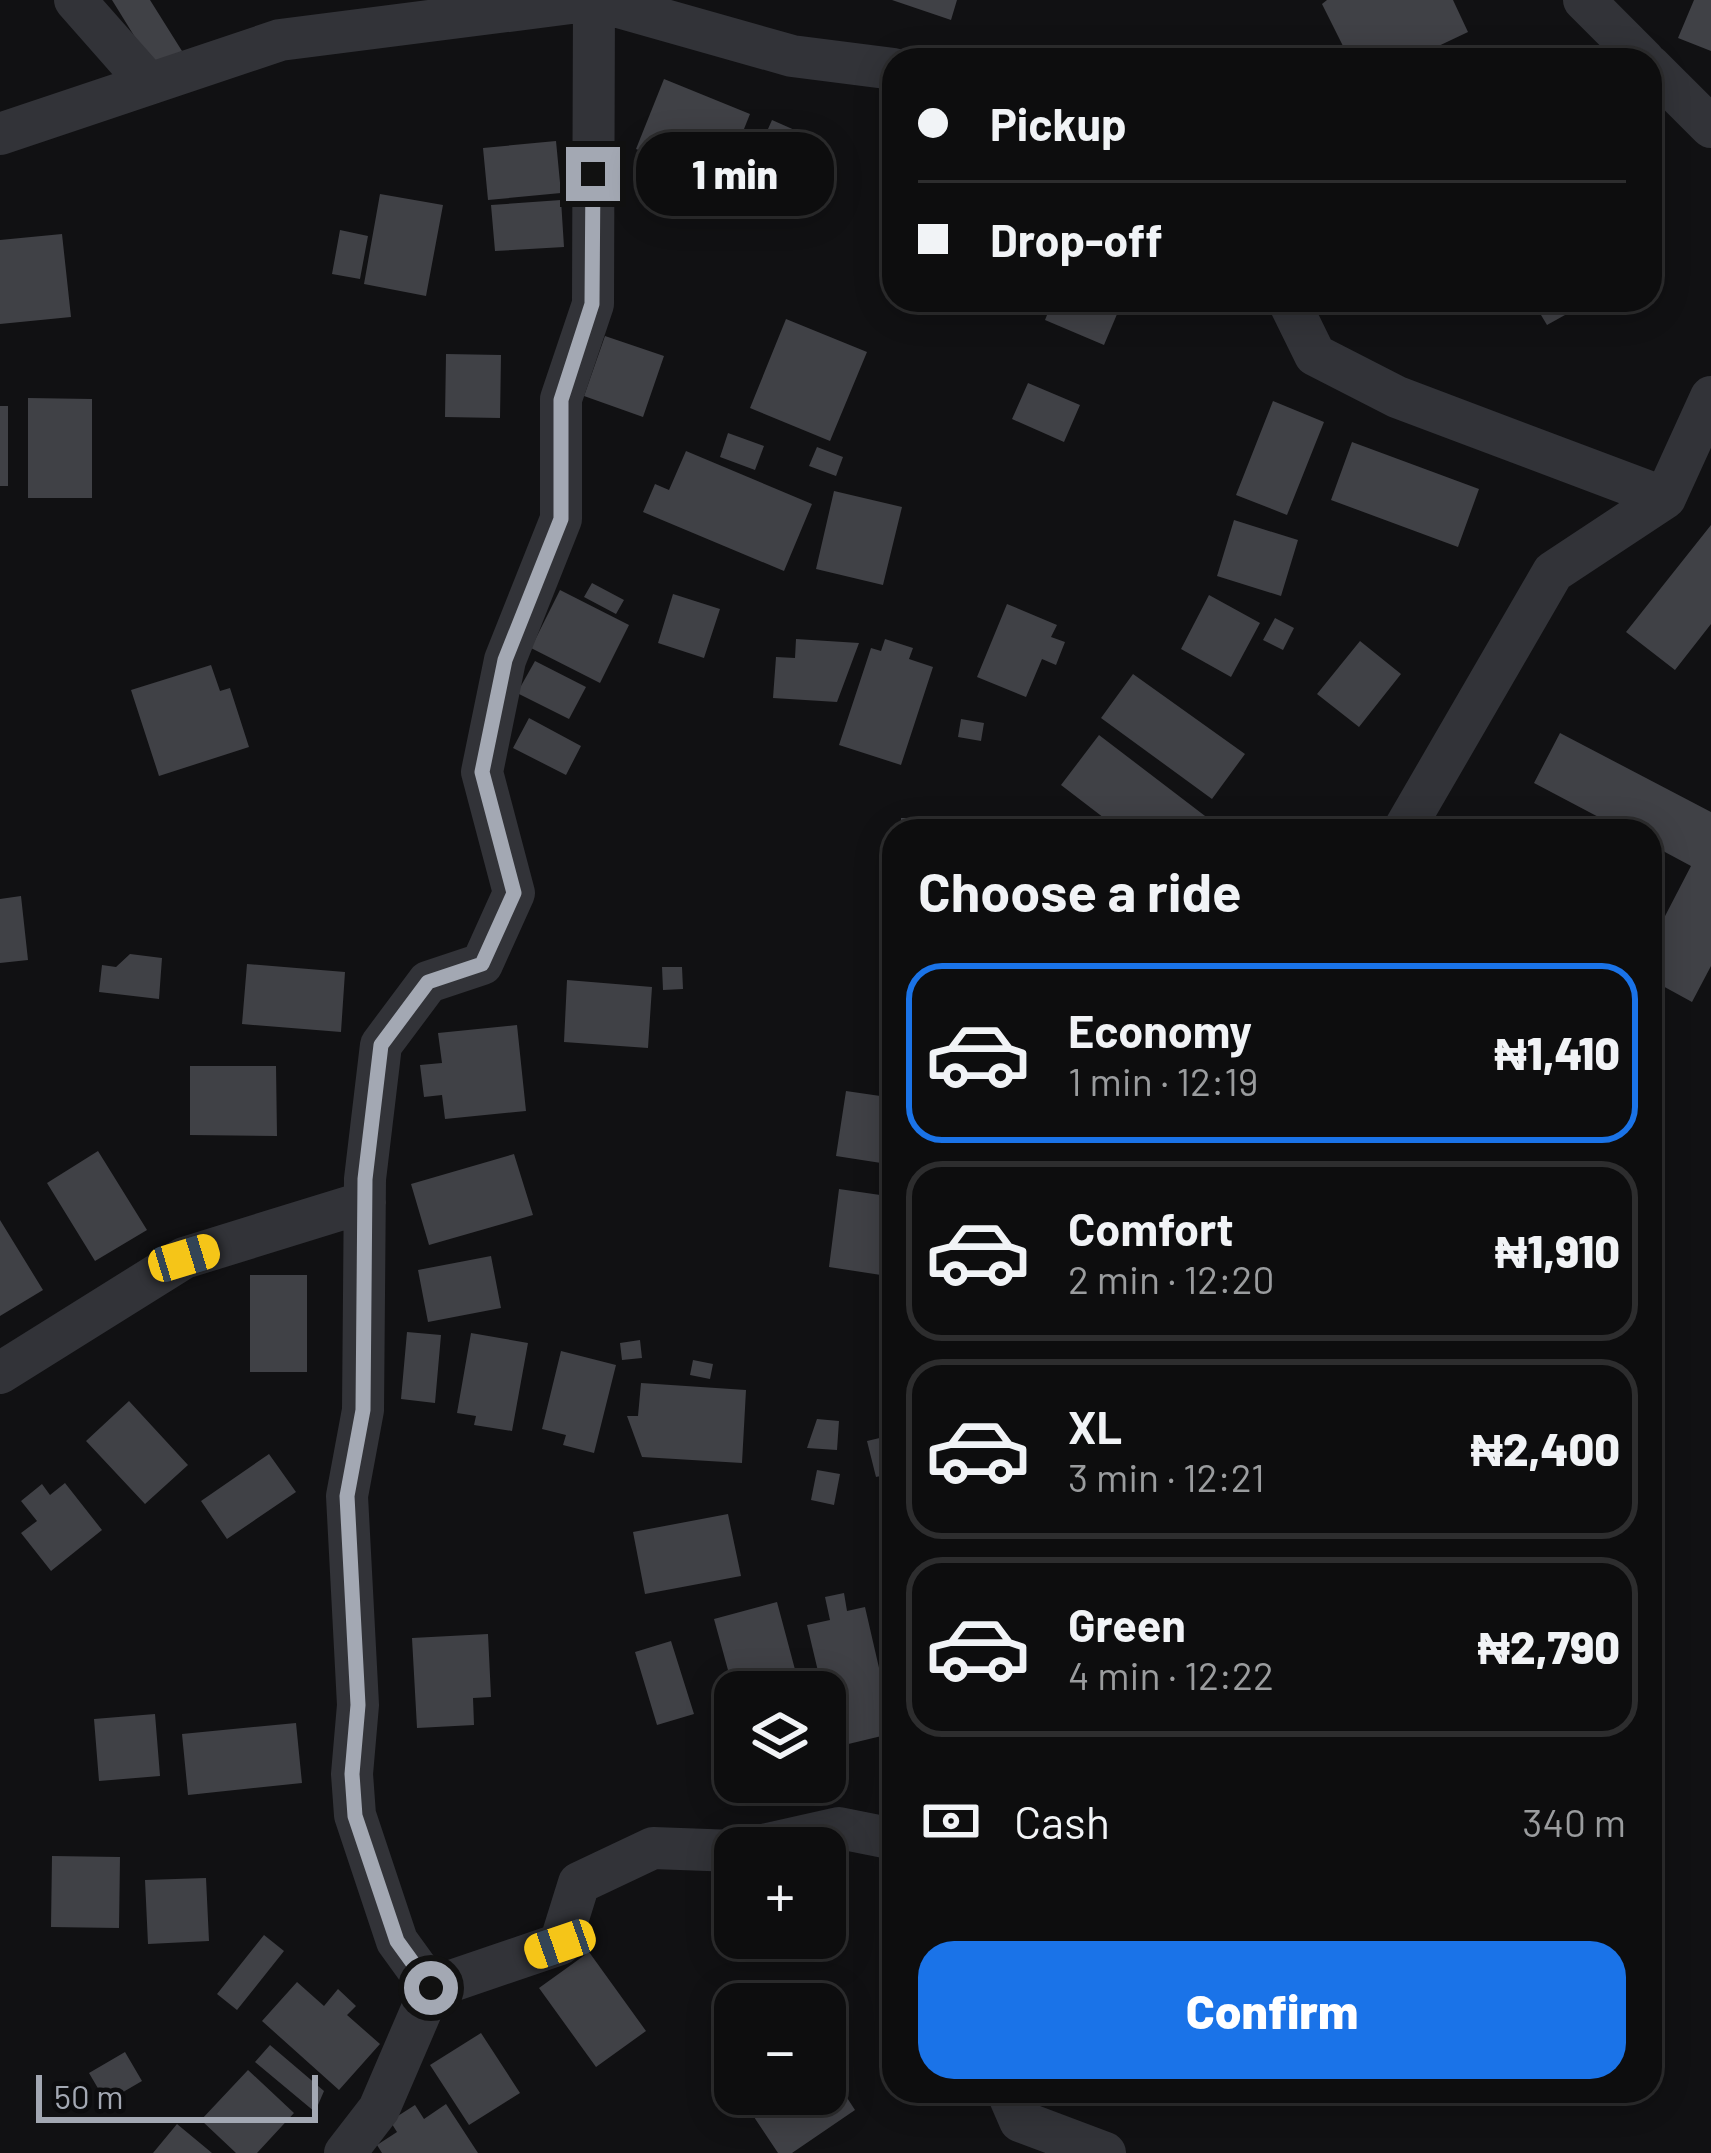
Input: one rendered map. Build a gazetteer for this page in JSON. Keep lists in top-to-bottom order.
{
  "scale_bar": "50 m",
  "page": {
    "banner": ["Pickup", "Drop-off"],
    "bubble": "1 min",
    "heading": "Choose a ride",
    "list": [
      {
        "name": "Economy",
        "note": "1 min · 12:19",
        "value": "₦1,410"
      },
      {
        "name": "Comfort",
        "note": "2 min · 12:20",
        "value": "₦1,910"
      },
      {
        "name": "XL",
        "note": "3 min · 12:21",
        "value": "₦2,400"
      },
      {
        "name": "Green",
        "note": "4 min · 12:22",
        "value": "₦2,790"
      }
    ],
    "map_buttons": ["+", "−"],
    "pay": ["Cash", "340 m"],
    "buttons": "Confirm",
    "scale": "50 m"
  }
}
